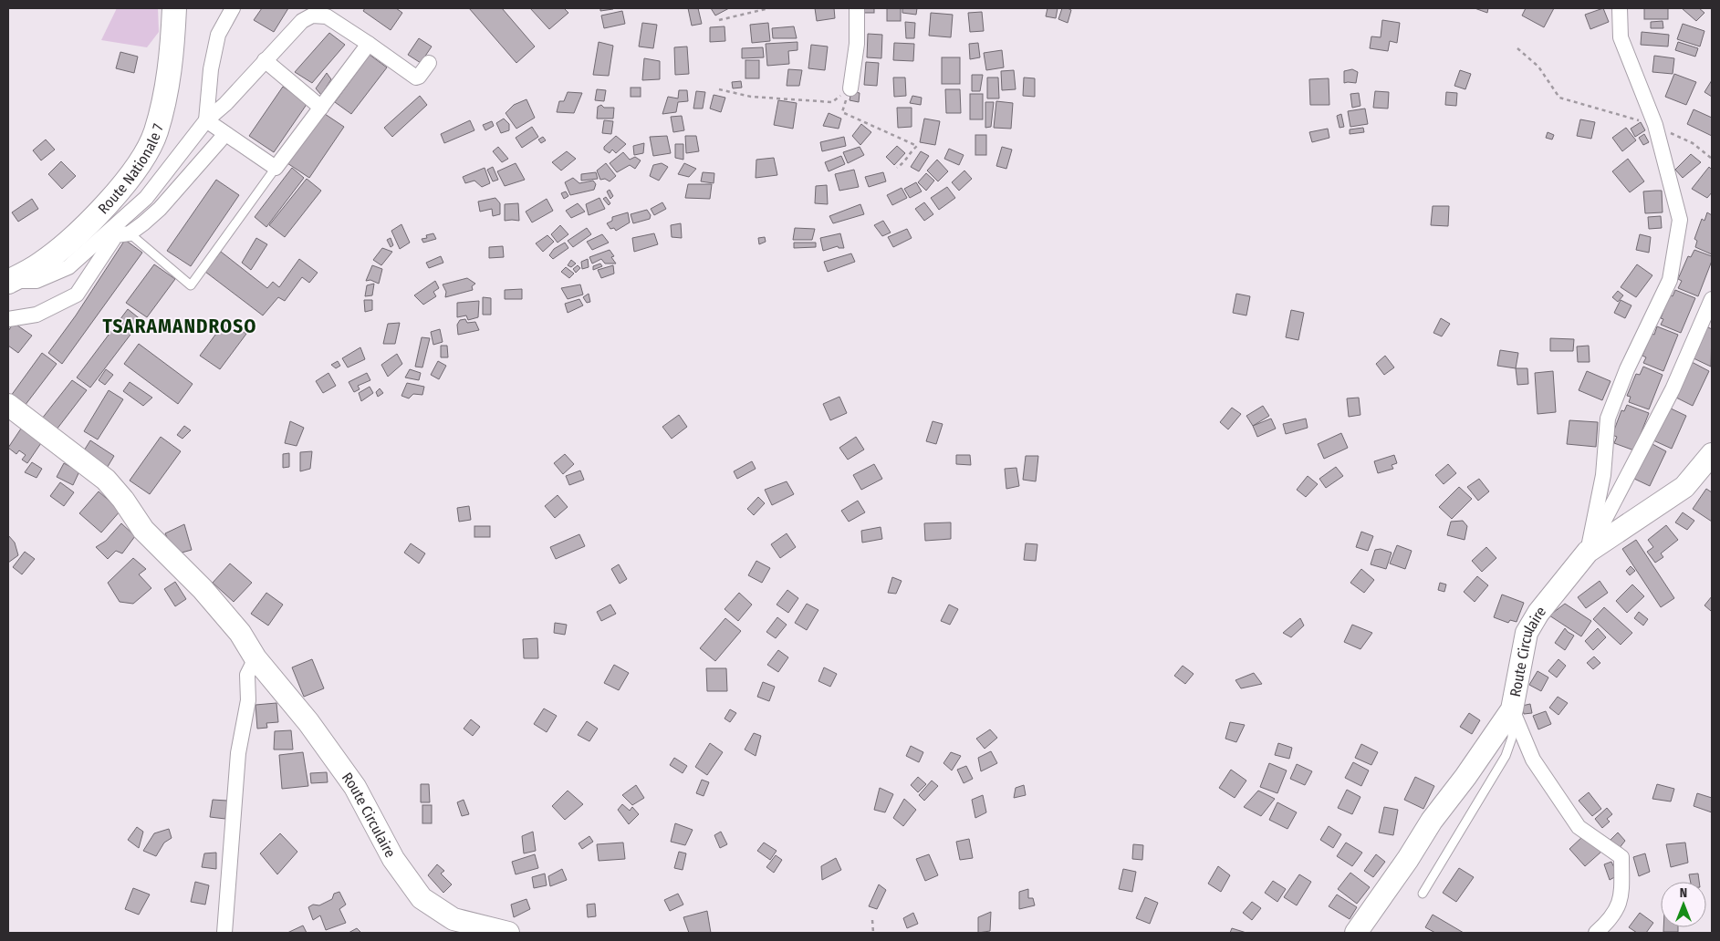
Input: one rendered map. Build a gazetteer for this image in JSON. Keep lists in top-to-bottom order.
{
  "streets": {
    "main road": ["Route Nationale 7"],
    "street": ["Route Circulaire"]
  },
  "districts": ["TSARAMANDROSO"],
  "north": "top"
}
